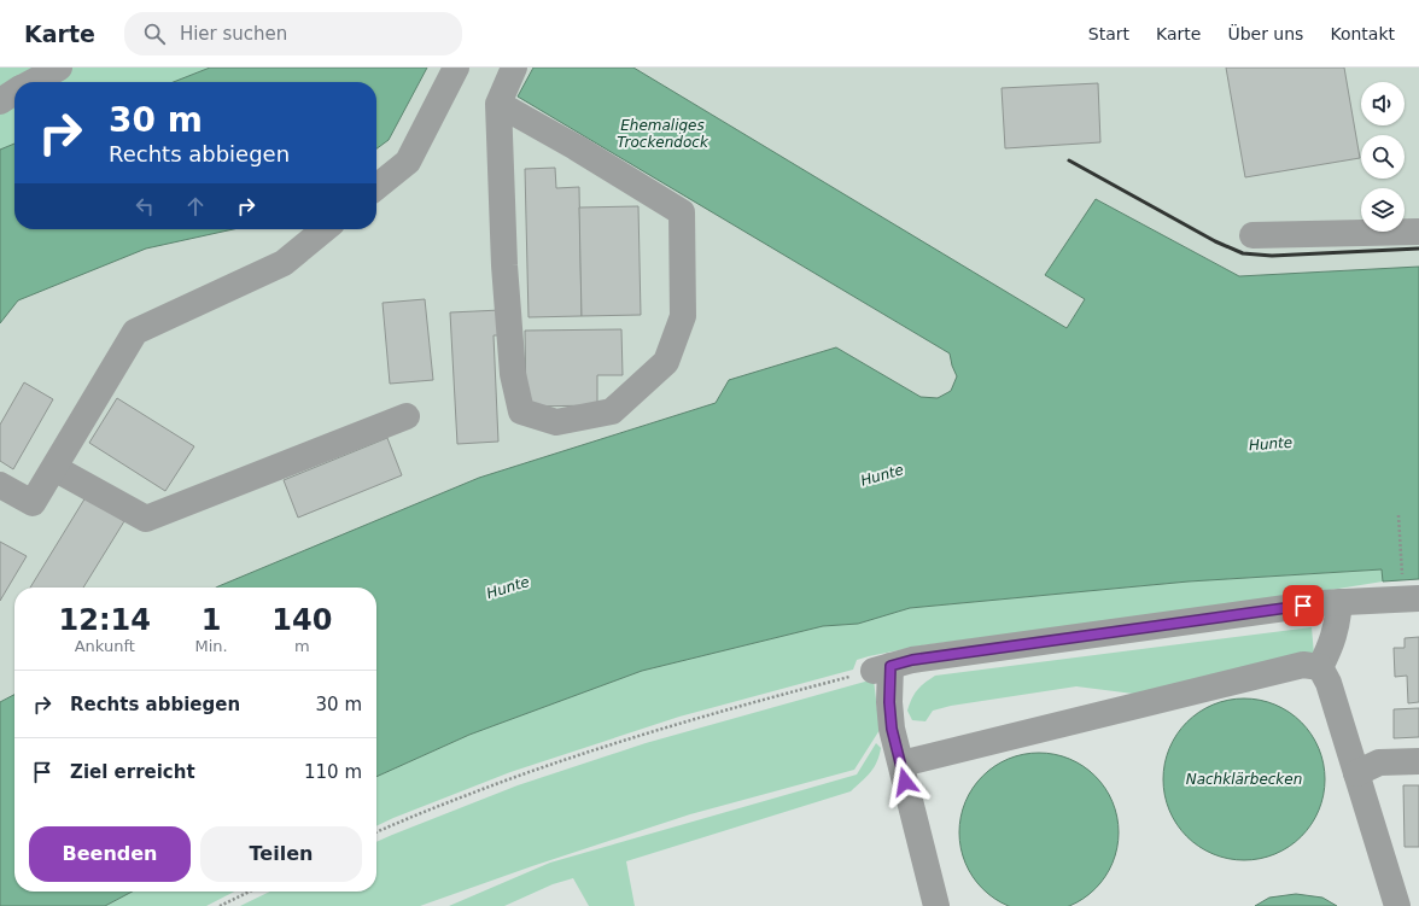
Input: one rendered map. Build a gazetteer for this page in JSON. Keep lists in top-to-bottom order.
{
  "water": ["Ehemaliges Trockendock", "Hunte", "Nachklärbecken"],
  "page": {
    "header": "Karte",
    "search": "Hier suchen",
    "nav": [
      "Start",
      "Karte",
      "Über uns",
      "Kontakt"
    ],
    "turn": ["30 m", "Rechts abbiegen"],
    "eta": [
      "12:14",
      "Ankunft",
      "1",
      "Min.",
      "140",
      "m"
    ],
    "list": [
      {
        "name": "Rechts abbiegen",
        "value": "30 m"
      },
      {
        "name": "Ziel erreicht",
        "value": "110 m"
      }
    ],
    "buttons": ["Beenden", "Teilen"]
  }
}
